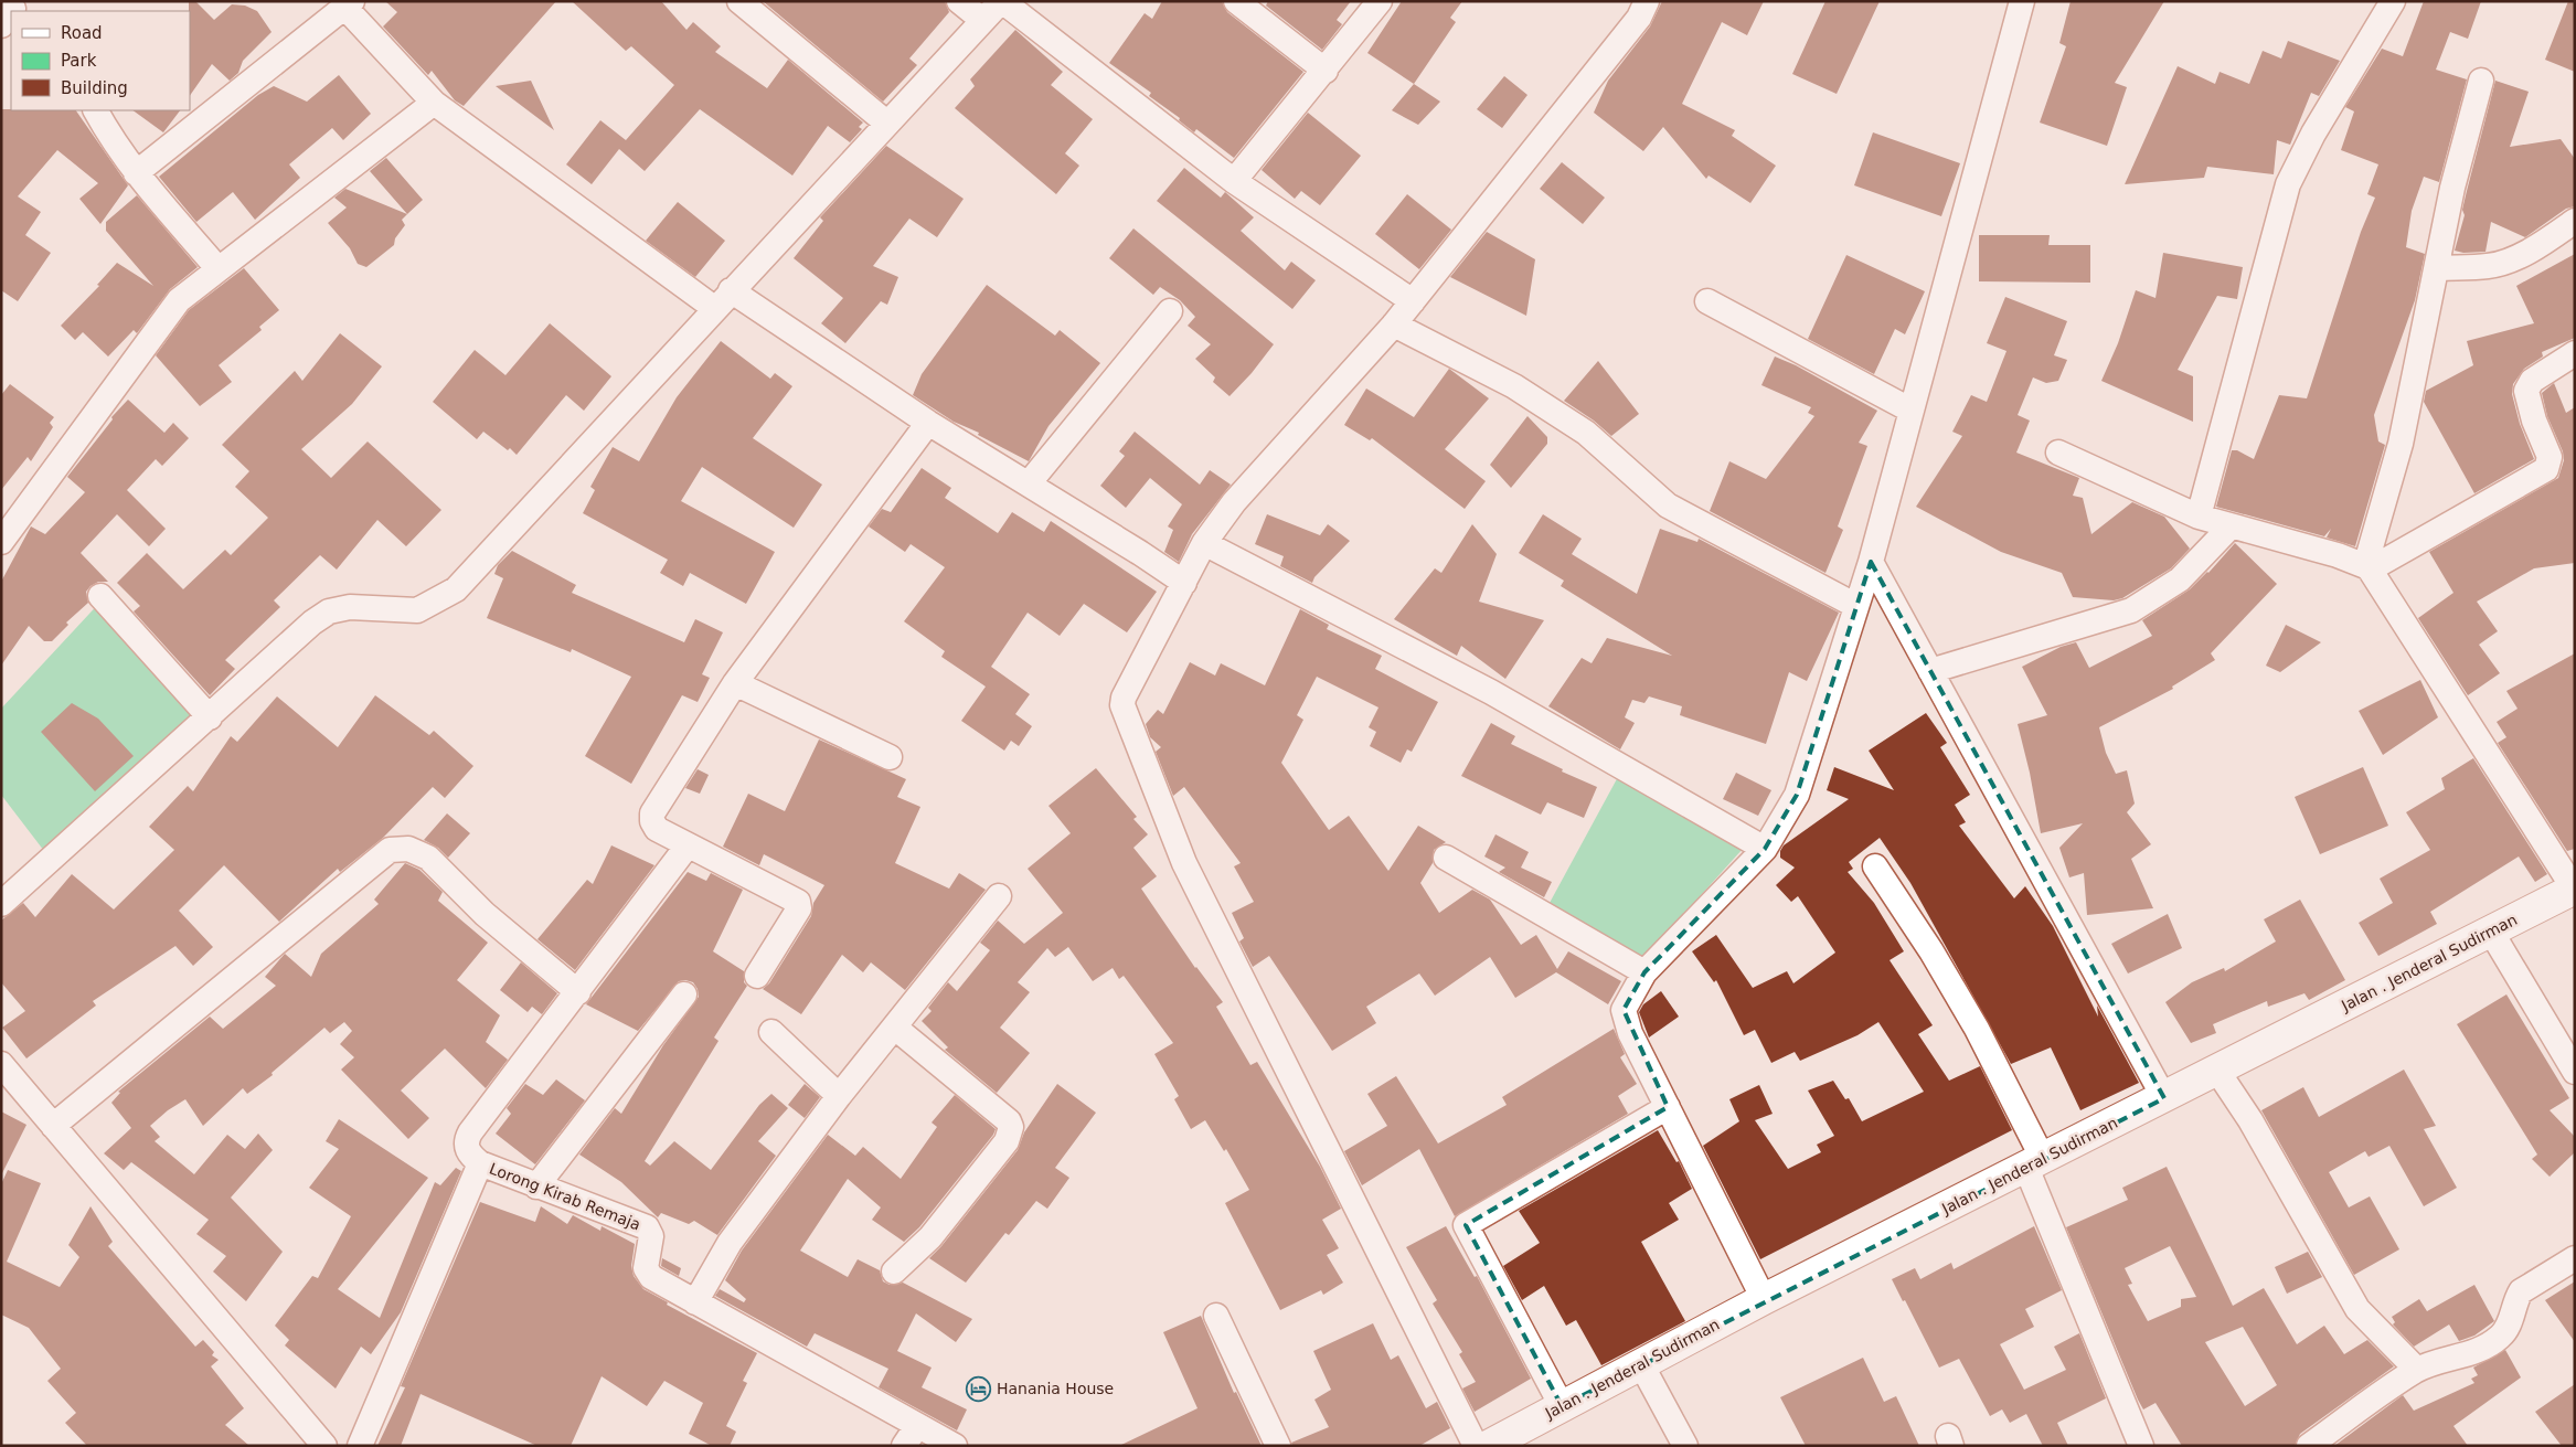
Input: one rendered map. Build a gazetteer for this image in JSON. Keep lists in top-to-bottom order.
{
  "streets": {
    "street": ["Jalan . Jenderal Sudirman", "Lorong Kirab Remaja"]
  },
  "places": {
    "hotel": ["Hanania House"]
  },
  "legend": ["Road", "Park", "Building"]
}
